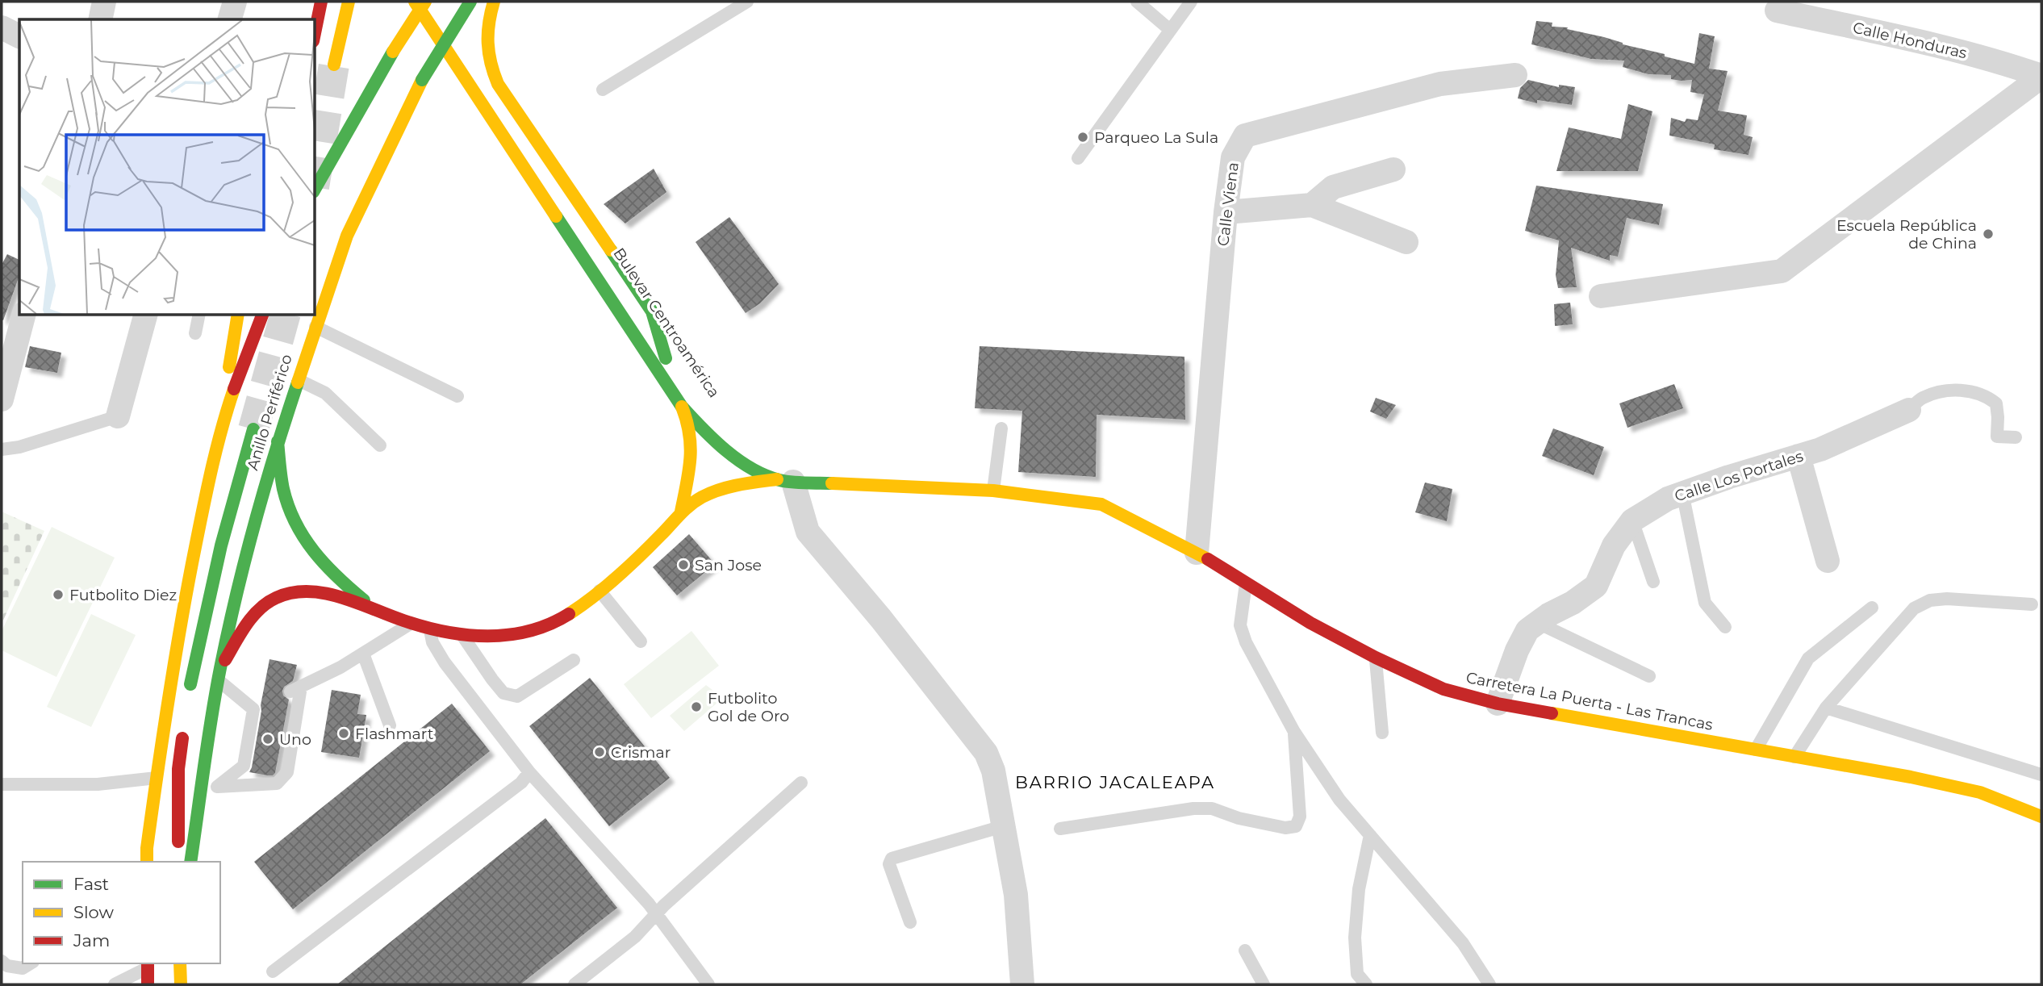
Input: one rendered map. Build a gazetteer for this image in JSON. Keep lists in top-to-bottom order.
{
  "streets": {
    "main road": ["Bulevar Centroamérica", "Anillo Periférico", "Carretera La Puerta - Las Trancas"],
    "street": ["Calle Honduras", "Calle Viena", "Calle Los Portales"]
  },
  "crossings": [
    ["Calle Viena", "Carretera La Puerta - Las Trancas"],
    ["Calle Los Portales", "Carretera La Puerta - Las Trancas"]
  ],
  "districts": ["BARRIO JACALEAPA"],
  "places": [
    "Parqueo La Sula",
    "Escuela República de China",
    "San Jose",
    "Futbolito Diez",
    "Futbolito Gol de Oro",
    "Flashmart",
    "Uno",
    "Crismar"
  ],
  "legend": ["Fast", "Slow", "Jam"]
}
